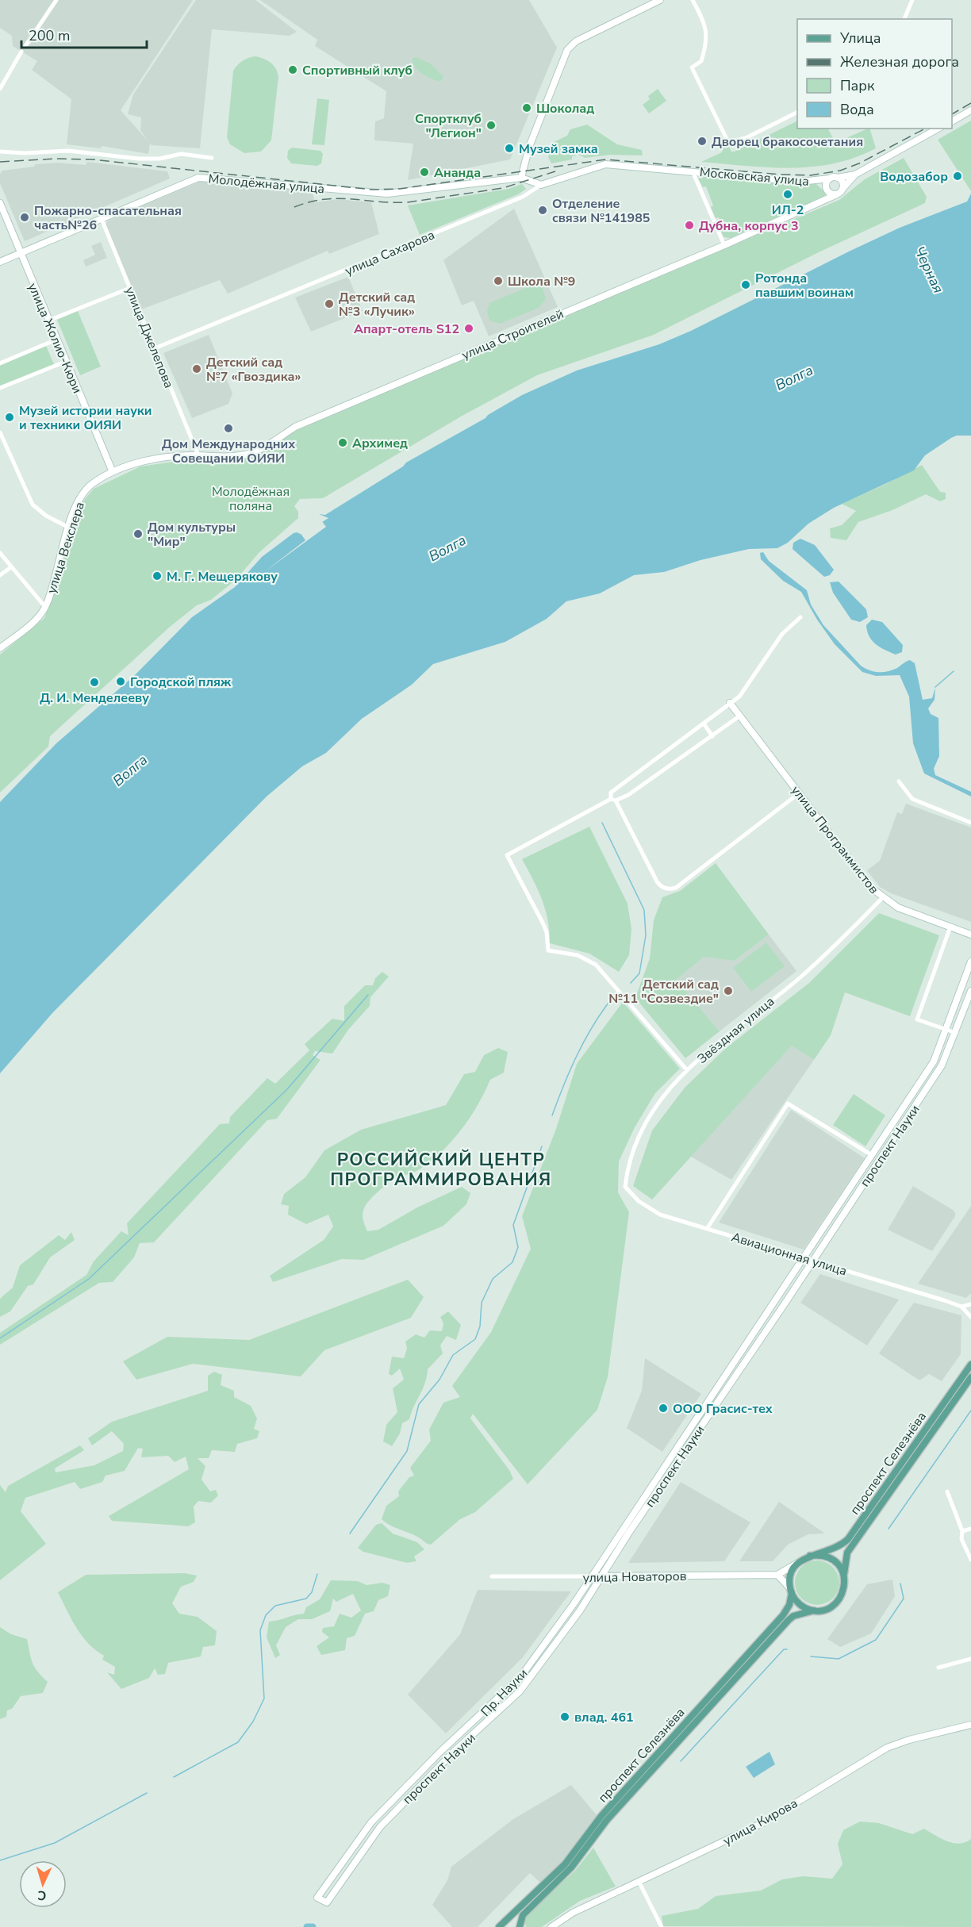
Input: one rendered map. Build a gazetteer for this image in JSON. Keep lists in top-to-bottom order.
{
  "streets": {
    "main road": ["проспект Селезнёва"],
    "street": [
      "Московская улица",
      "Молодёжная улица",
      "улица Сахарова",
      "улица Строителей",
      "улица Джелепова",
      "улица Жолио-Кюри",
      "улица Векслера",
      "улица Программистов",
      "Звёздная улица",
      "проспект Науки",
      "Авиационная улица",
      "улица Новаторов",
      "Пр. Науки",
      "улица Кирова"
    ]
  },
  "crossings": [
    ["Московская улица", "улица Сахарова"],
    ["Московская улица", "улица Строителей"],
    ["Молодёжная улица", "улица Джелепова"],
    ["Молодёжная улица", "улица Жолио-Кюри"],
    ["улица Сахарова", "улица Джелепова"],
    ["улица Строителей", "улица Джелепова"],
    ["улица Строителей", "улица Векслера"],
    ["улица Джелепова", "улица Векслера"],
    ["улица Жолио-Кюри", "улица Векслера"],
    ["улица Программистов", "Звёздная улица"],
    ["Звёздная улица", "Авиационная улица"],
    ["проспект Науки", "Авиационная улица"],
    ["проспект Науки", "улица Новаторов"],
    ["проспект Науки", "Пр. Науки"],
    ["улица Новаторов", "Пр. Науки"]
  ],
  "districts": ["РОССИЙСКИЙ ЦЕНТР ПРОГРАММИРОВАНИЯ"],
  "water": ["Черная", "Волга"],
  "parks": ["Молодёжная поляна"],
  "places": [
    "Спортивный клуб",
    "Шоколад",
    "Спортклуб \"Легион\"",
    "Дворец бракосочетания",
    "Музей замка",
    "Ананда",
    "Водозабор",
    "ИЛ-2",
    "Отделение связи №141985",
    "Пожарно-спасательная часть№26",
    "Дубна, корпус 3",
    "Школа №9",
    "Ротонда павшим воинам",
    "Детский сад №3 «Лучик»",
    "Апарт-отель S12",
    "Детский сад №7 «Гвоздика»",
    "Музей истории науки и техники ОИЯИ",
    "Дом Международних Совещании ОИЯИ",
    "Архимед",
    "Дом культуры \"Мир\"",
    "М. Г. Мещерякову",
    "Городской пляж",
    "Д. И. Менделееву",
    "Детский сад №11 \"Созвездие\"",
    "ООО Грасис-тех",
    "влад. 461"
  ],
  "legend": [
    "Улица",
    "Железная дорога",
    "Парк",
    "Вода"
  ],
  "scale_bar": "200 m",
  "north": "bottom"
}
